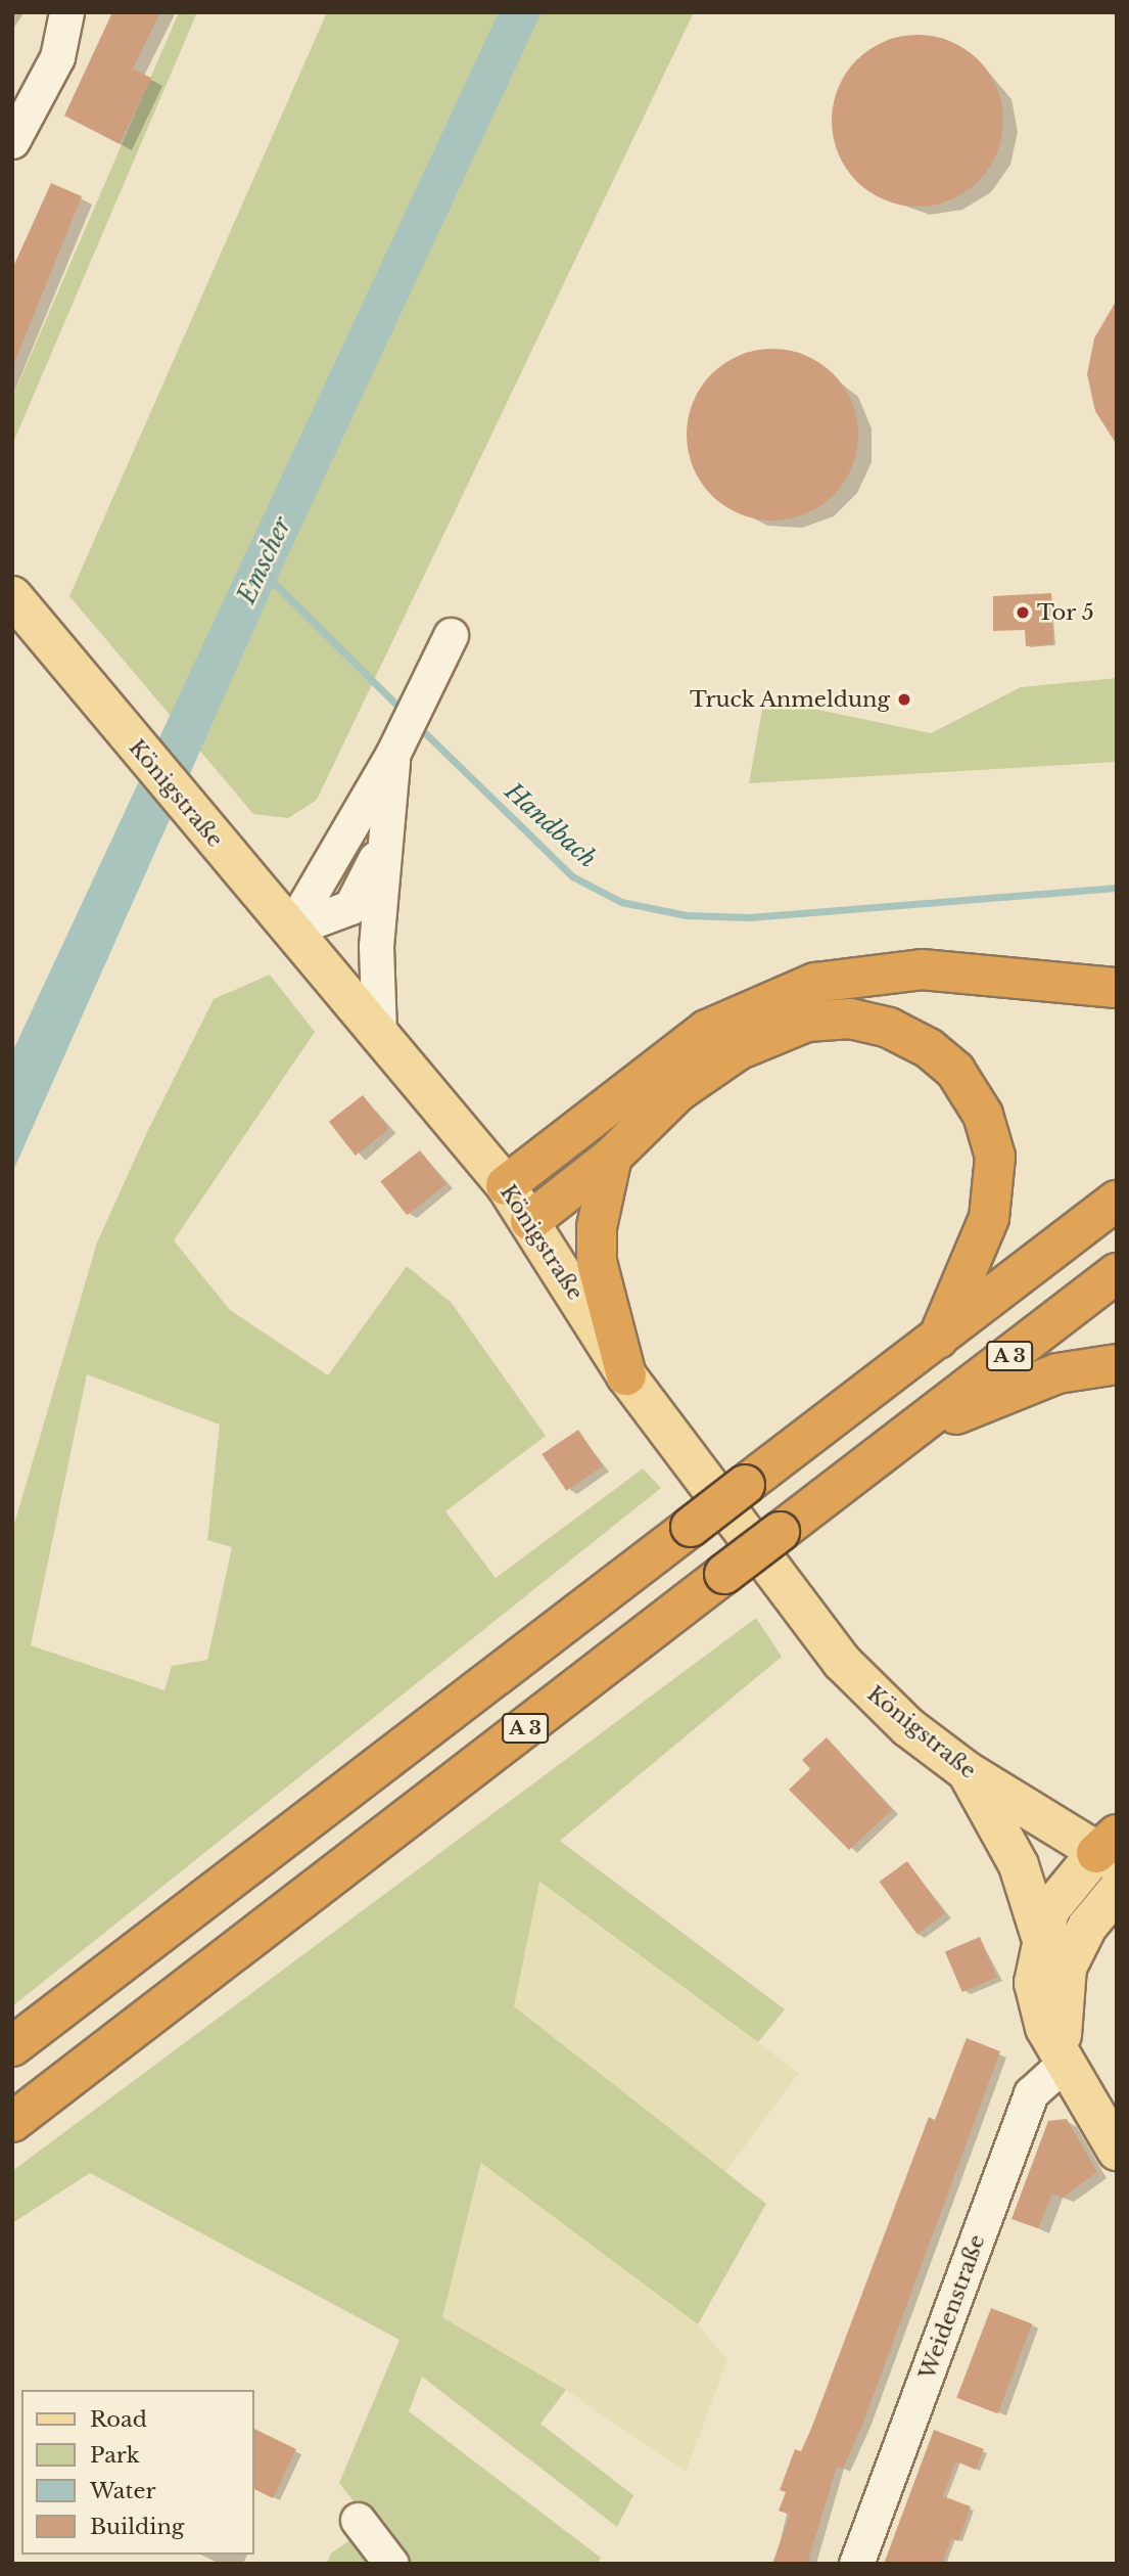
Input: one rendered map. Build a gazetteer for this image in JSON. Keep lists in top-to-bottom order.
{
  "streets": {
    "highway": ["A 3"],
    "main road": ["Königstraße"],
    "street": ["Weidenstraße"]
  },
  "crossings": [
    ["Königstraße", "Weidenstraße"]
  ],
  "water": ["Emscher", "Handbach"],
  "places": ["Tor 5", "Truck Anmeldung"],
  "legend": [
    "Road",
    "Park",
    "Water",
    "Building"
  ]
}
